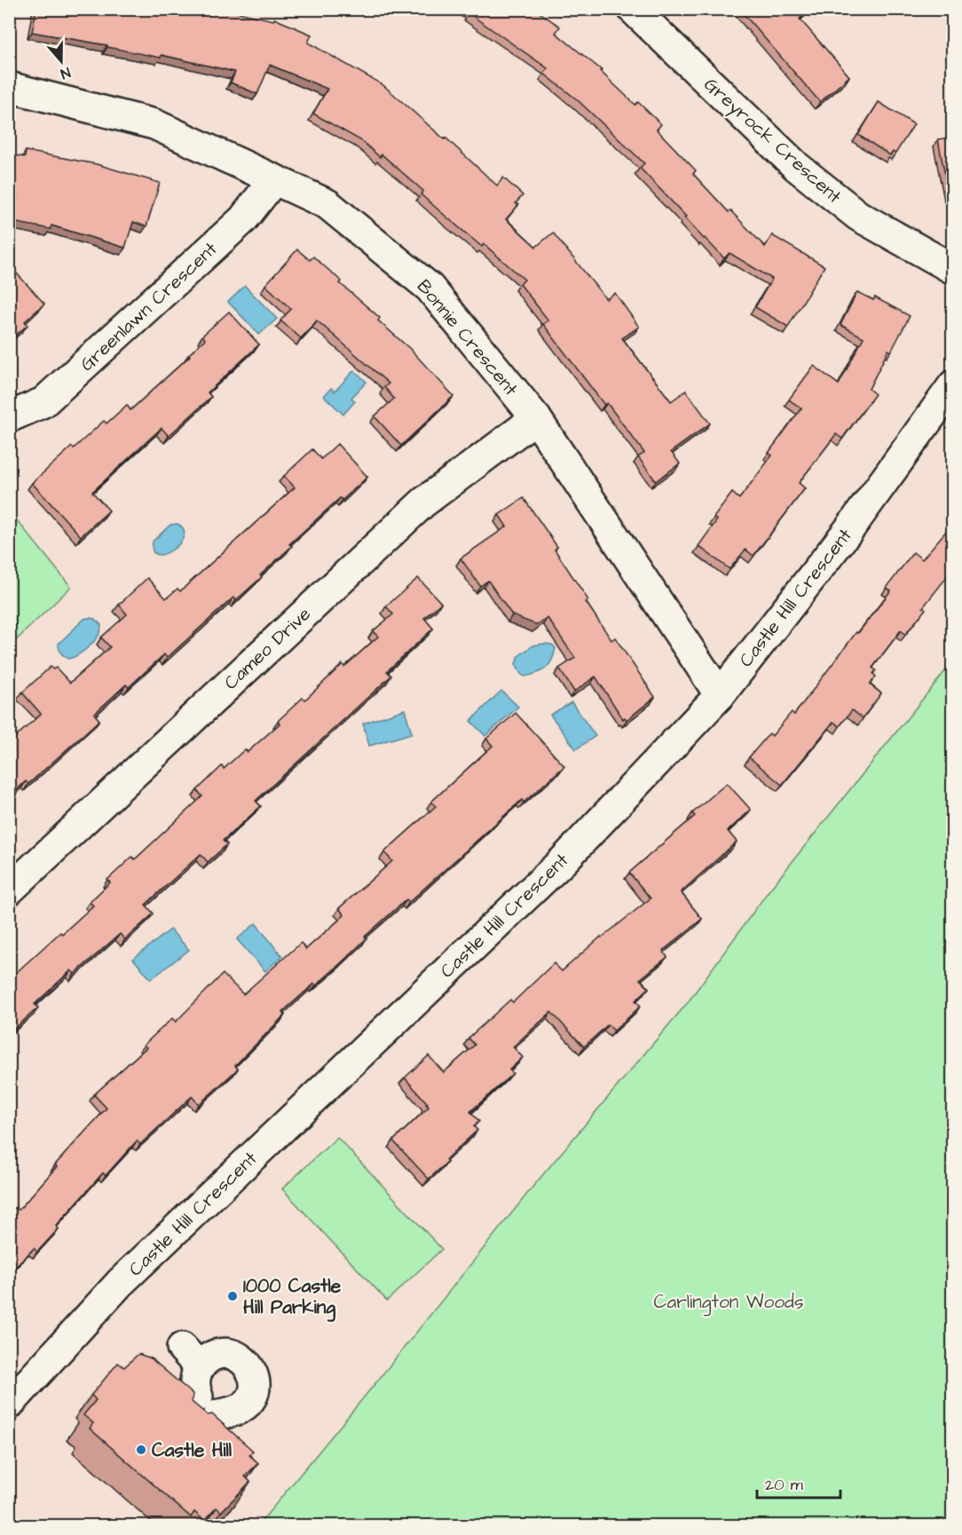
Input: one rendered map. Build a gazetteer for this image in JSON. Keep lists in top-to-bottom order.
{
  "streets": {
    "street": [
      "Greyrock Crescent",
      "Greenlawn Crescent",
      "Bonnie Crescent",
      "Castle Hill Crescent",
      "Cameo Drive"
    ]
  },
  "crossings": [
    ["Greenlawn Crescent", "Bonnie Crescent"],
    ["Bonnie Crescent", "Castle Hill Crescent"],
    ["Bonnie Crescent", "Cameo Drive"]
  ],
  "parks": ["Carlington Woods"],
  "places": ["1000 Castle Hill Parking", "Castle Hill"],
  "scale_bar": "20 m",
  "north": "bottom"
}
